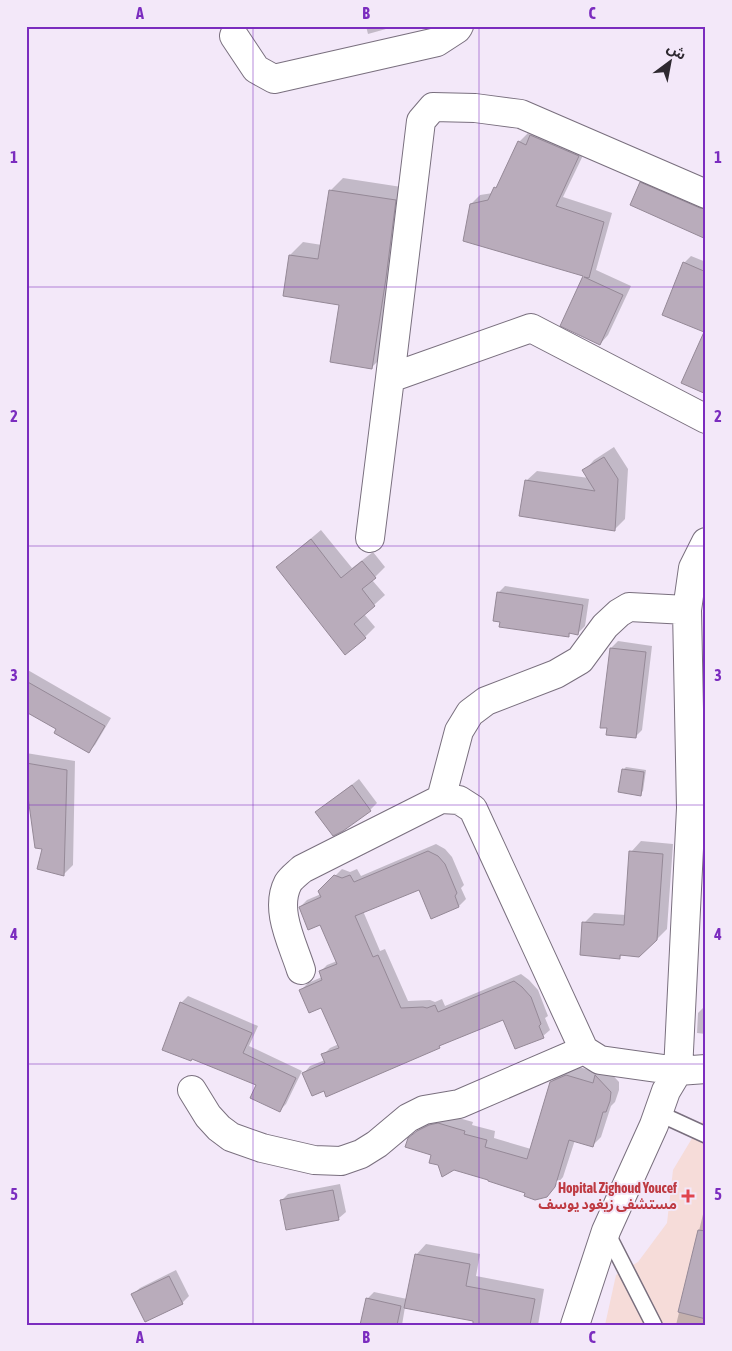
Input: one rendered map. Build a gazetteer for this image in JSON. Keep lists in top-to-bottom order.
{
  "places": {
    "health": ["Hopital Zighoud Youcef مستشفى زيغود يوسف"]
  },
  "north": "top right",
  "grid": {
    "columns": ["A", "B", "C"],
    "rows": [
      "1",
      "2",
      "3",
      "4",
      "5"
    ]
  }
}
